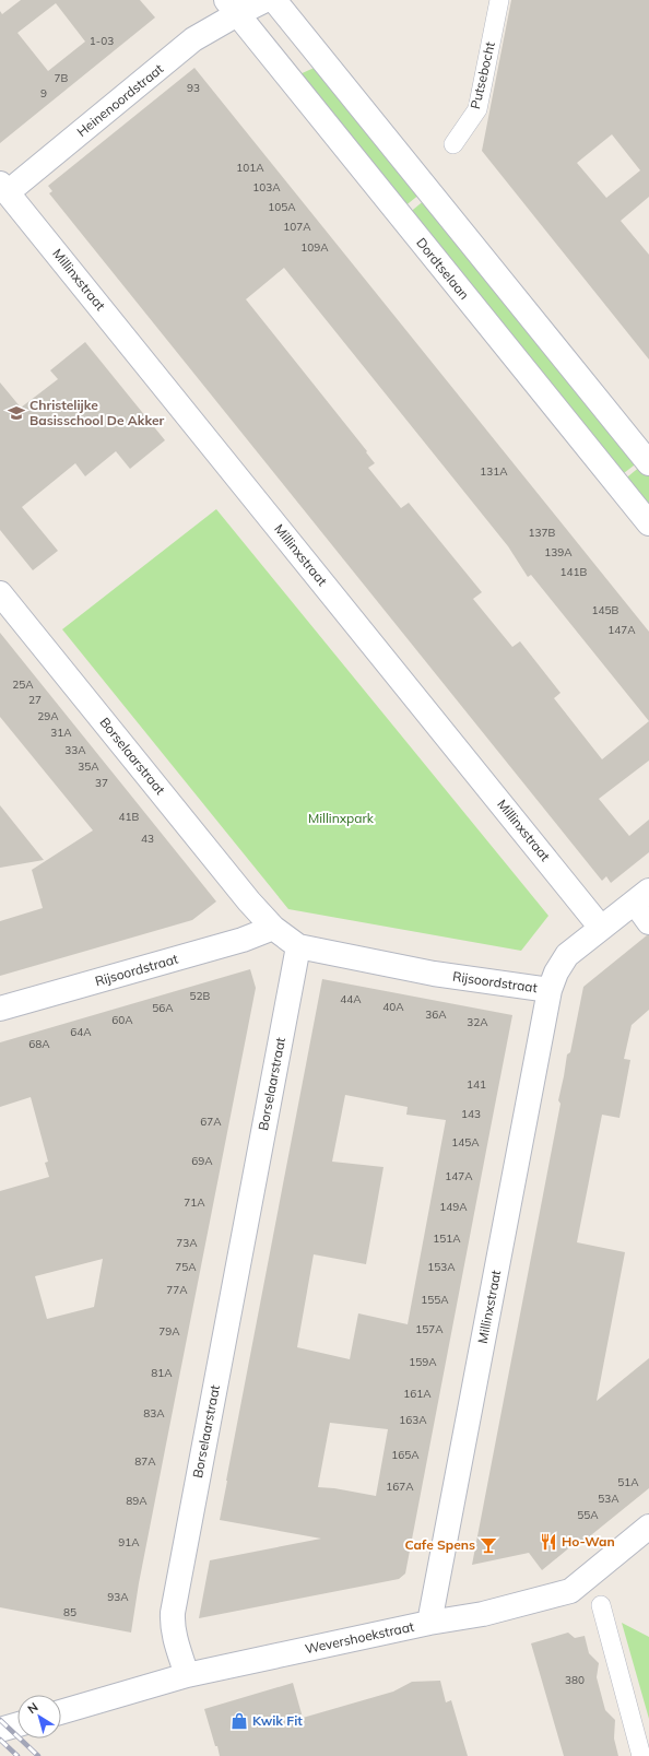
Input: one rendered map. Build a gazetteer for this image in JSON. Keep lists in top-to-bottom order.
{
  "streets": {
    "street": [
      "Putsebocht",
      "Heinenoordstraat",
      "Dordtselaan",
      "Millinxstraat",
      "Borselaarstraat",
      "Rijsoordstraat",
      "Wevershoekstraat"
    ]
  },
  "crossings": [
    ["Heinenoordstraat", "Dordtselaan"],
    ["Heinenoordstraat", "Millinxstraat"],
    ["Millinxstraat", "Rijsoordstraat"],
    ["Millinxstraat", "Wevershoekstraat"],
    ["Borselaarstraat", "Rijsoordstraat"],
    ["Borselaarstraat", "Wevershoekstraat"]
  ],
  "parks": ["Millinxpark"],
  "places": {
    "school or university": ["Christelijke Basisschool De Akker"],
    "restaurant": ["Ho-Wan"],
    "bar": ["Cafe Spens"],
    "shop": ["Kwik Fit"]
  },
  "house_numbers": [
    "1-03",
    "7B",
    "93",
    "9",
    "101A",
    "103A",
    "105A",
    "107A",
    "109A",
    "131A",
    "137B",
    "139A",
    "141B",
    "145B",
    "147A",
    "25A",
    "27",
    "29A",
    "31A",
    "33A",
    "35A",
    "37",
    "41B",
    "43",
    "52B",
    "44A",
    "40A",
    "56A",
    "36A",
    "60A",
    "32A",
    "64A",
    "68A",
    "141",
    "143",
    "67A",
    "145A",
    "69A",
    "147A",
    "71A",
    "149A",
    "151A",
    "73A",
    "75A",
    "153A",
    "77A",
    "155A",
    "157A",
    "79A",
    "159A",
    "81A",
    "161A",
    "83A",
    "163A",
    "165A",
    "87A",
    "51A",
    "167A",
    "53A",
    "89A",
    "55A",
    "91A",
    "93A",
    "85",
    "380"
  ],
  "north": "top left"
}
